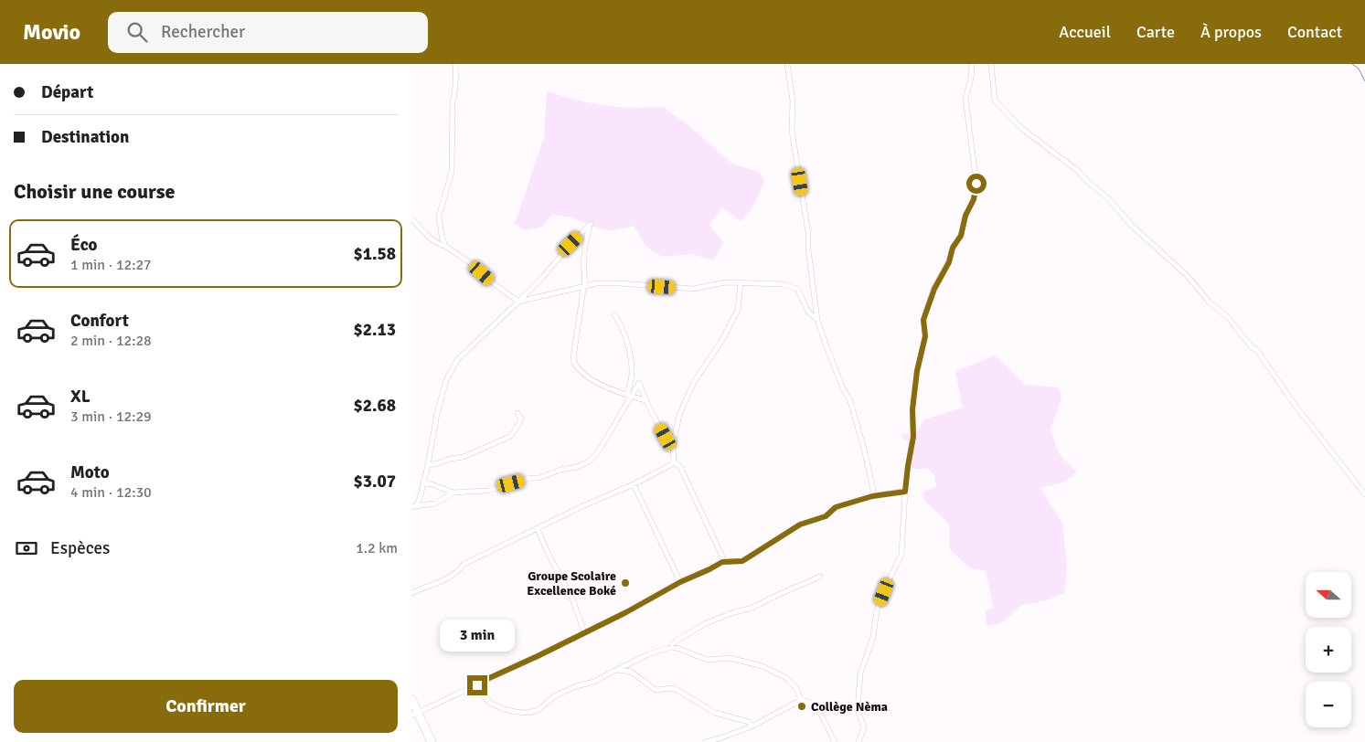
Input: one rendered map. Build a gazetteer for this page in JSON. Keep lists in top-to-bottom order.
{
  "places": ["Groupe Scolaire Excellence Boké", "Collège Nèma"],
  "north": "left",
  "page": {
    "header": "Movio",
    "search": "Rechercher",
    "nav": [
      "Accueil",
      "Carte",
      "À propos",
      "Contact"
    ],
    "banner": ["Départ", "Destination"],
    "heading": "Choisir une course",
    "list": [
      {
        "name": "Éco",
        "note": "1 min · 12:27",
        "value": "$1.58"
      },
      {
        "name": "Confort",
        "note": "2 min · 12:28",
        "value": "$2.13"
      },
      {
        "name": "XL",
        "note": "3 min · 12:29",
        "value": "$2.68"
      },
      {
        "name": "Moto",
        "note": "4 min · 12:30",
        "value": "$3.07"
      }
    ],
    "pay": ["Espèces", "1.2 km"],
    "map_buttons": ["+", "−"],
    "bubble": "3 min",
    "buttons": "Confirmer"
  }
}
